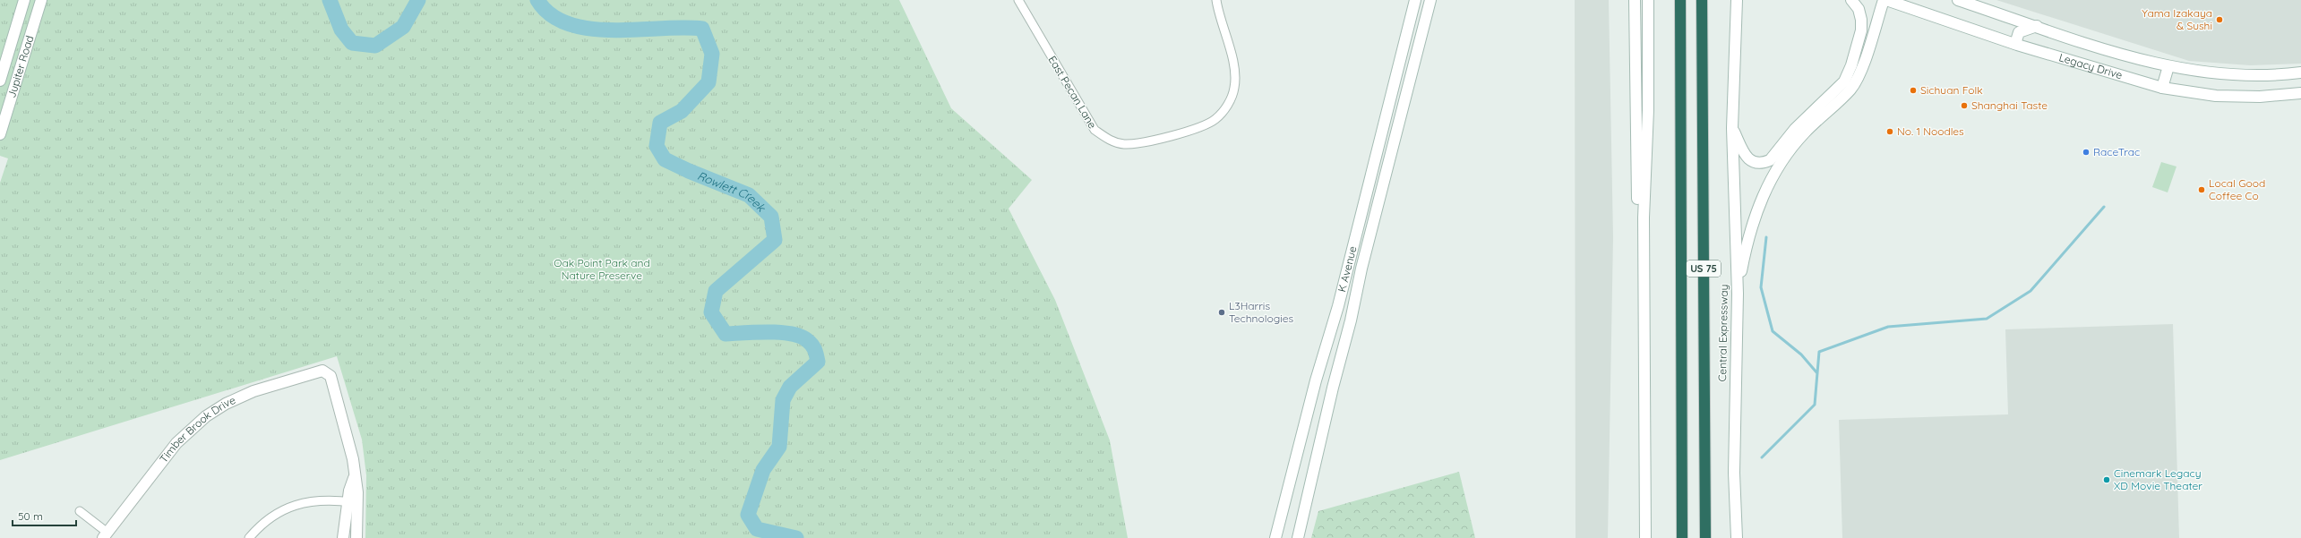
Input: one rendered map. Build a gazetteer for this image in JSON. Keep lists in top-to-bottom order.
{
  "streets": {
    "highway": ["US 75", "Central Expressway"],
    "main road": [
      "Legacy Drive",
      "Jupiter Road",
      "K Avenue",
      "Timber Brook Drive"
    ],
    "street": ["East Pecan Lane"]
  },
  "water": ["Rowlett Creek"],
  "parks": ["Oak Point Park and Nature Preserve"],
  "places": [
    "Yama Izakaya & Sushi",
    "Sichuan Folk",
    "Shanghai Taste",
    "No. 1 Noodles",
    "RaceTrac",
    "Local Good Coffee Co",
    "L3Harris Technologies",
    "Cinemark Legacy XD Movie Theater"
  ],
  "scale_bar": "50 m"
}
